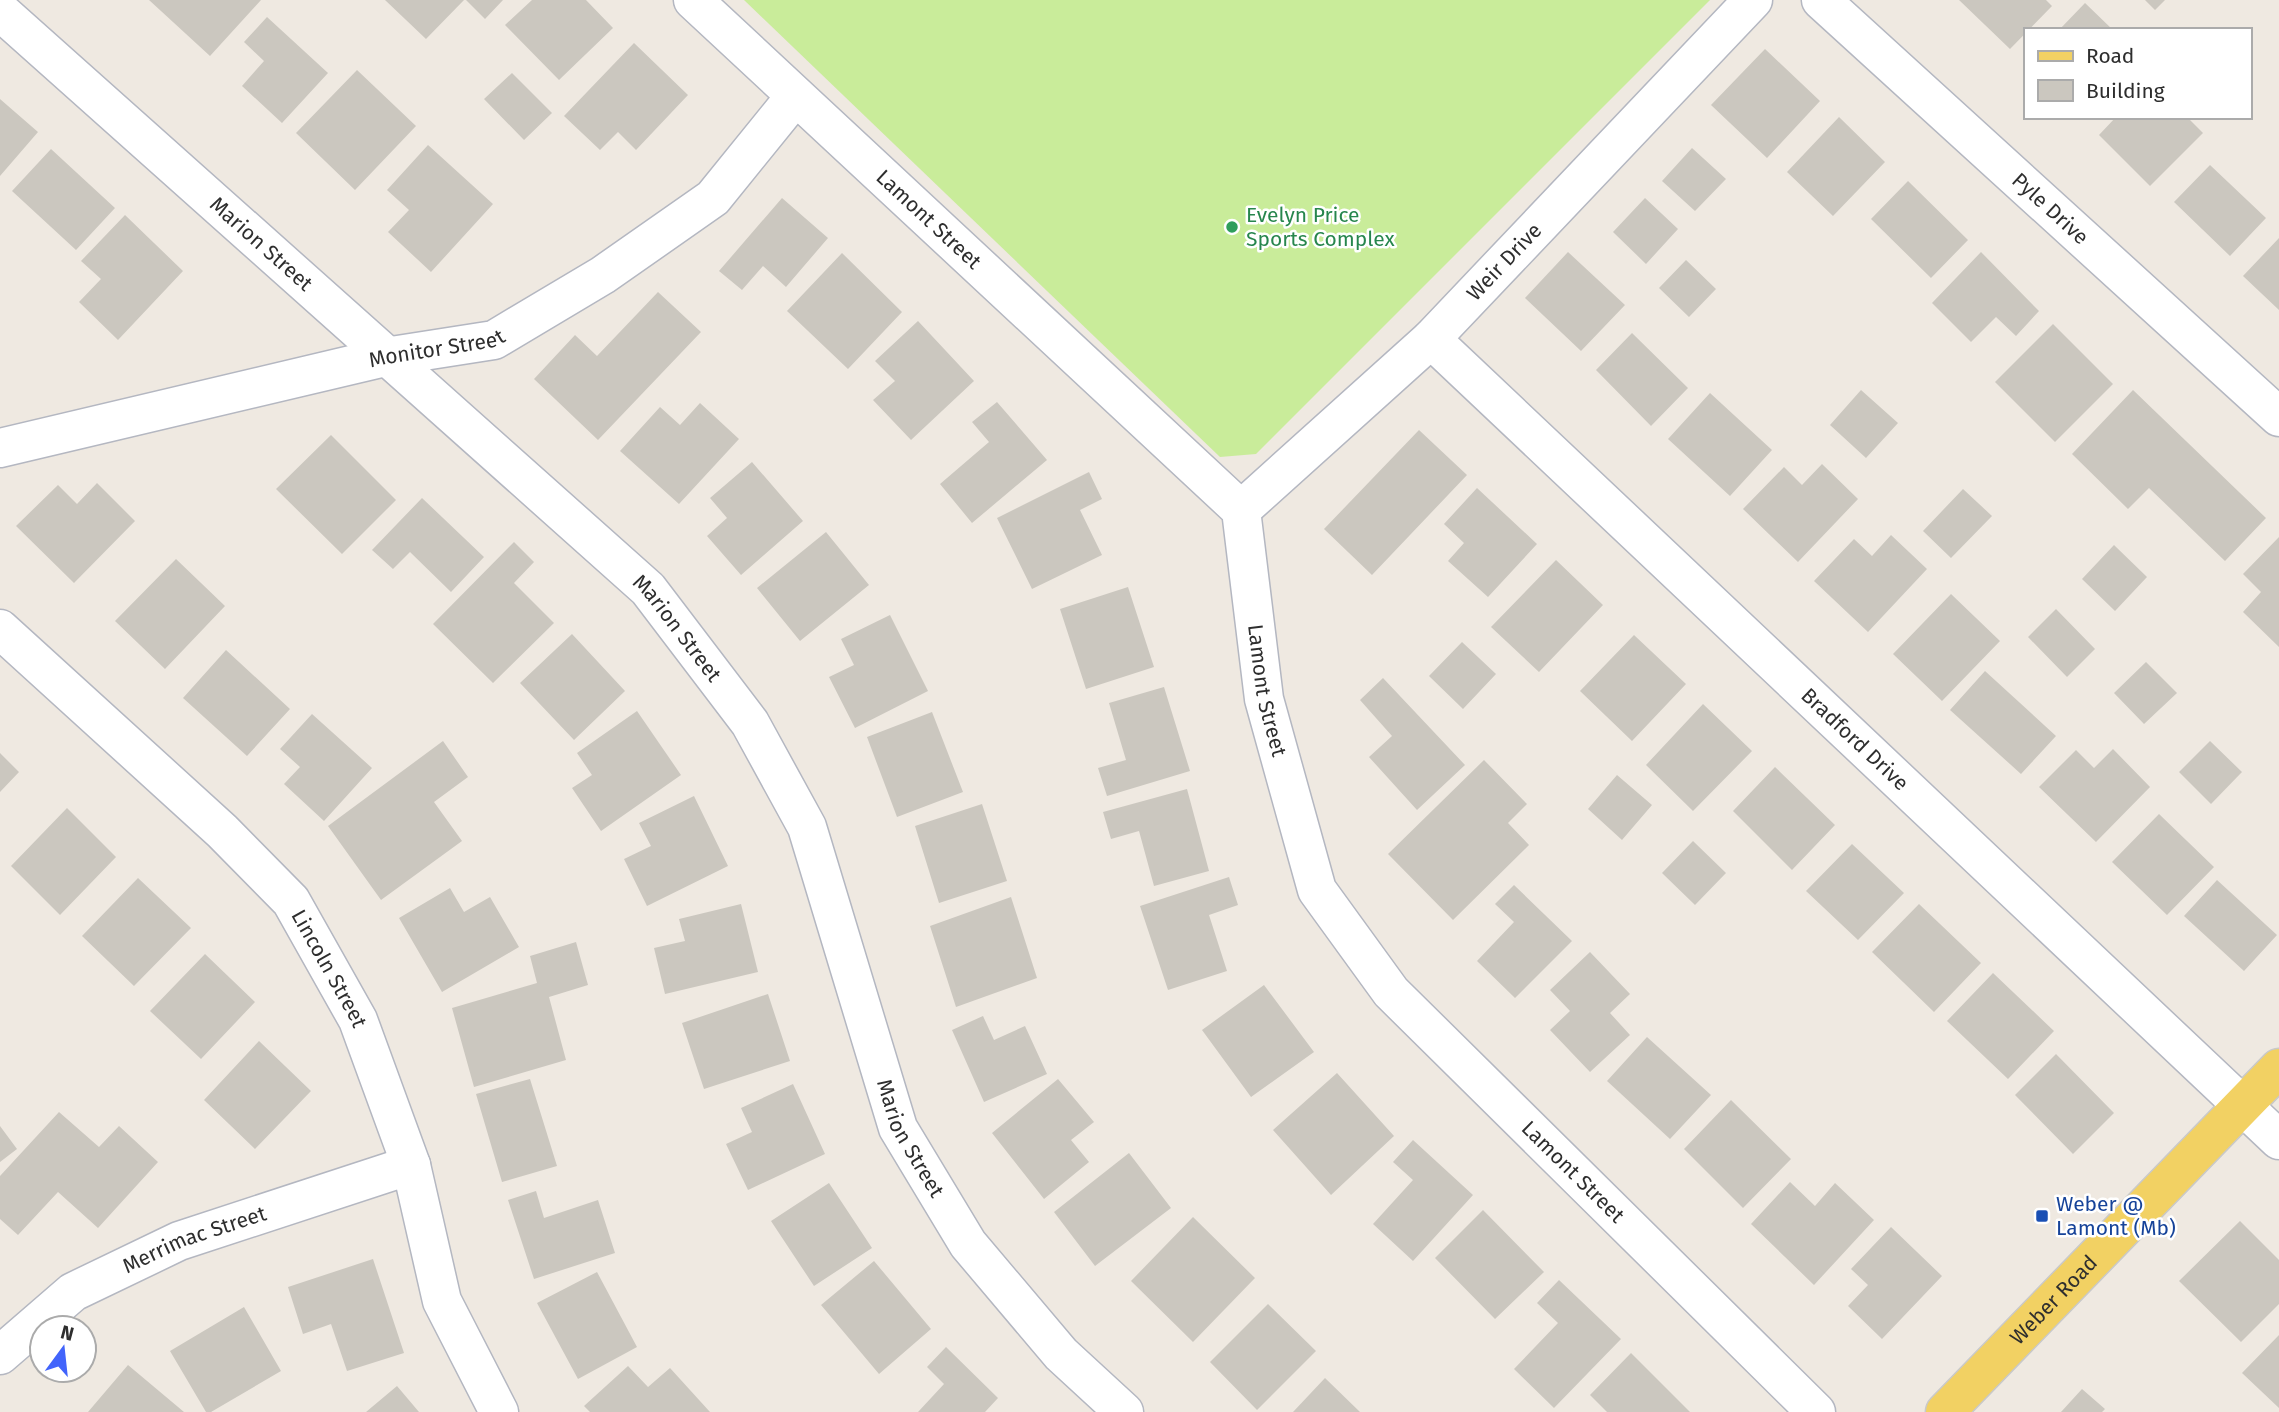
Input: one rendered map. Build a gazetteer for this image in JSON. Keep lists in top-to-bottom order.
{
  "streets": {
    "main road": ["Weber Road"],
    "street": [
      "Pyle Drive",
      "Lamont Street",
      "Marion Street",
      "Weir Drive",
      "Monitor Street",
      "Bradford Drive",
      "Lincoln Street",
      "Merrimac Street"
    ]
  },
  "crossings": [
    ["Lamont Street", "Weir Drive"],
    ["Lamont Street", "Monitor Street"],
    ["Marion Street", "Monitor Street"],
    ["Weir Drive", "Bradford Drive"],
    ["Bradford Drive", "Weber Road"],
    ["Lincoln Street", "Merrimac Street"]
  ],
  "places": {
    "other": ["Evelyn Price Sports Complex"],
    "transit": ["Weber @ Lamont (Mb)"]
  },
  "legend": ["Road", "Building"],
  "north": "top"
}
